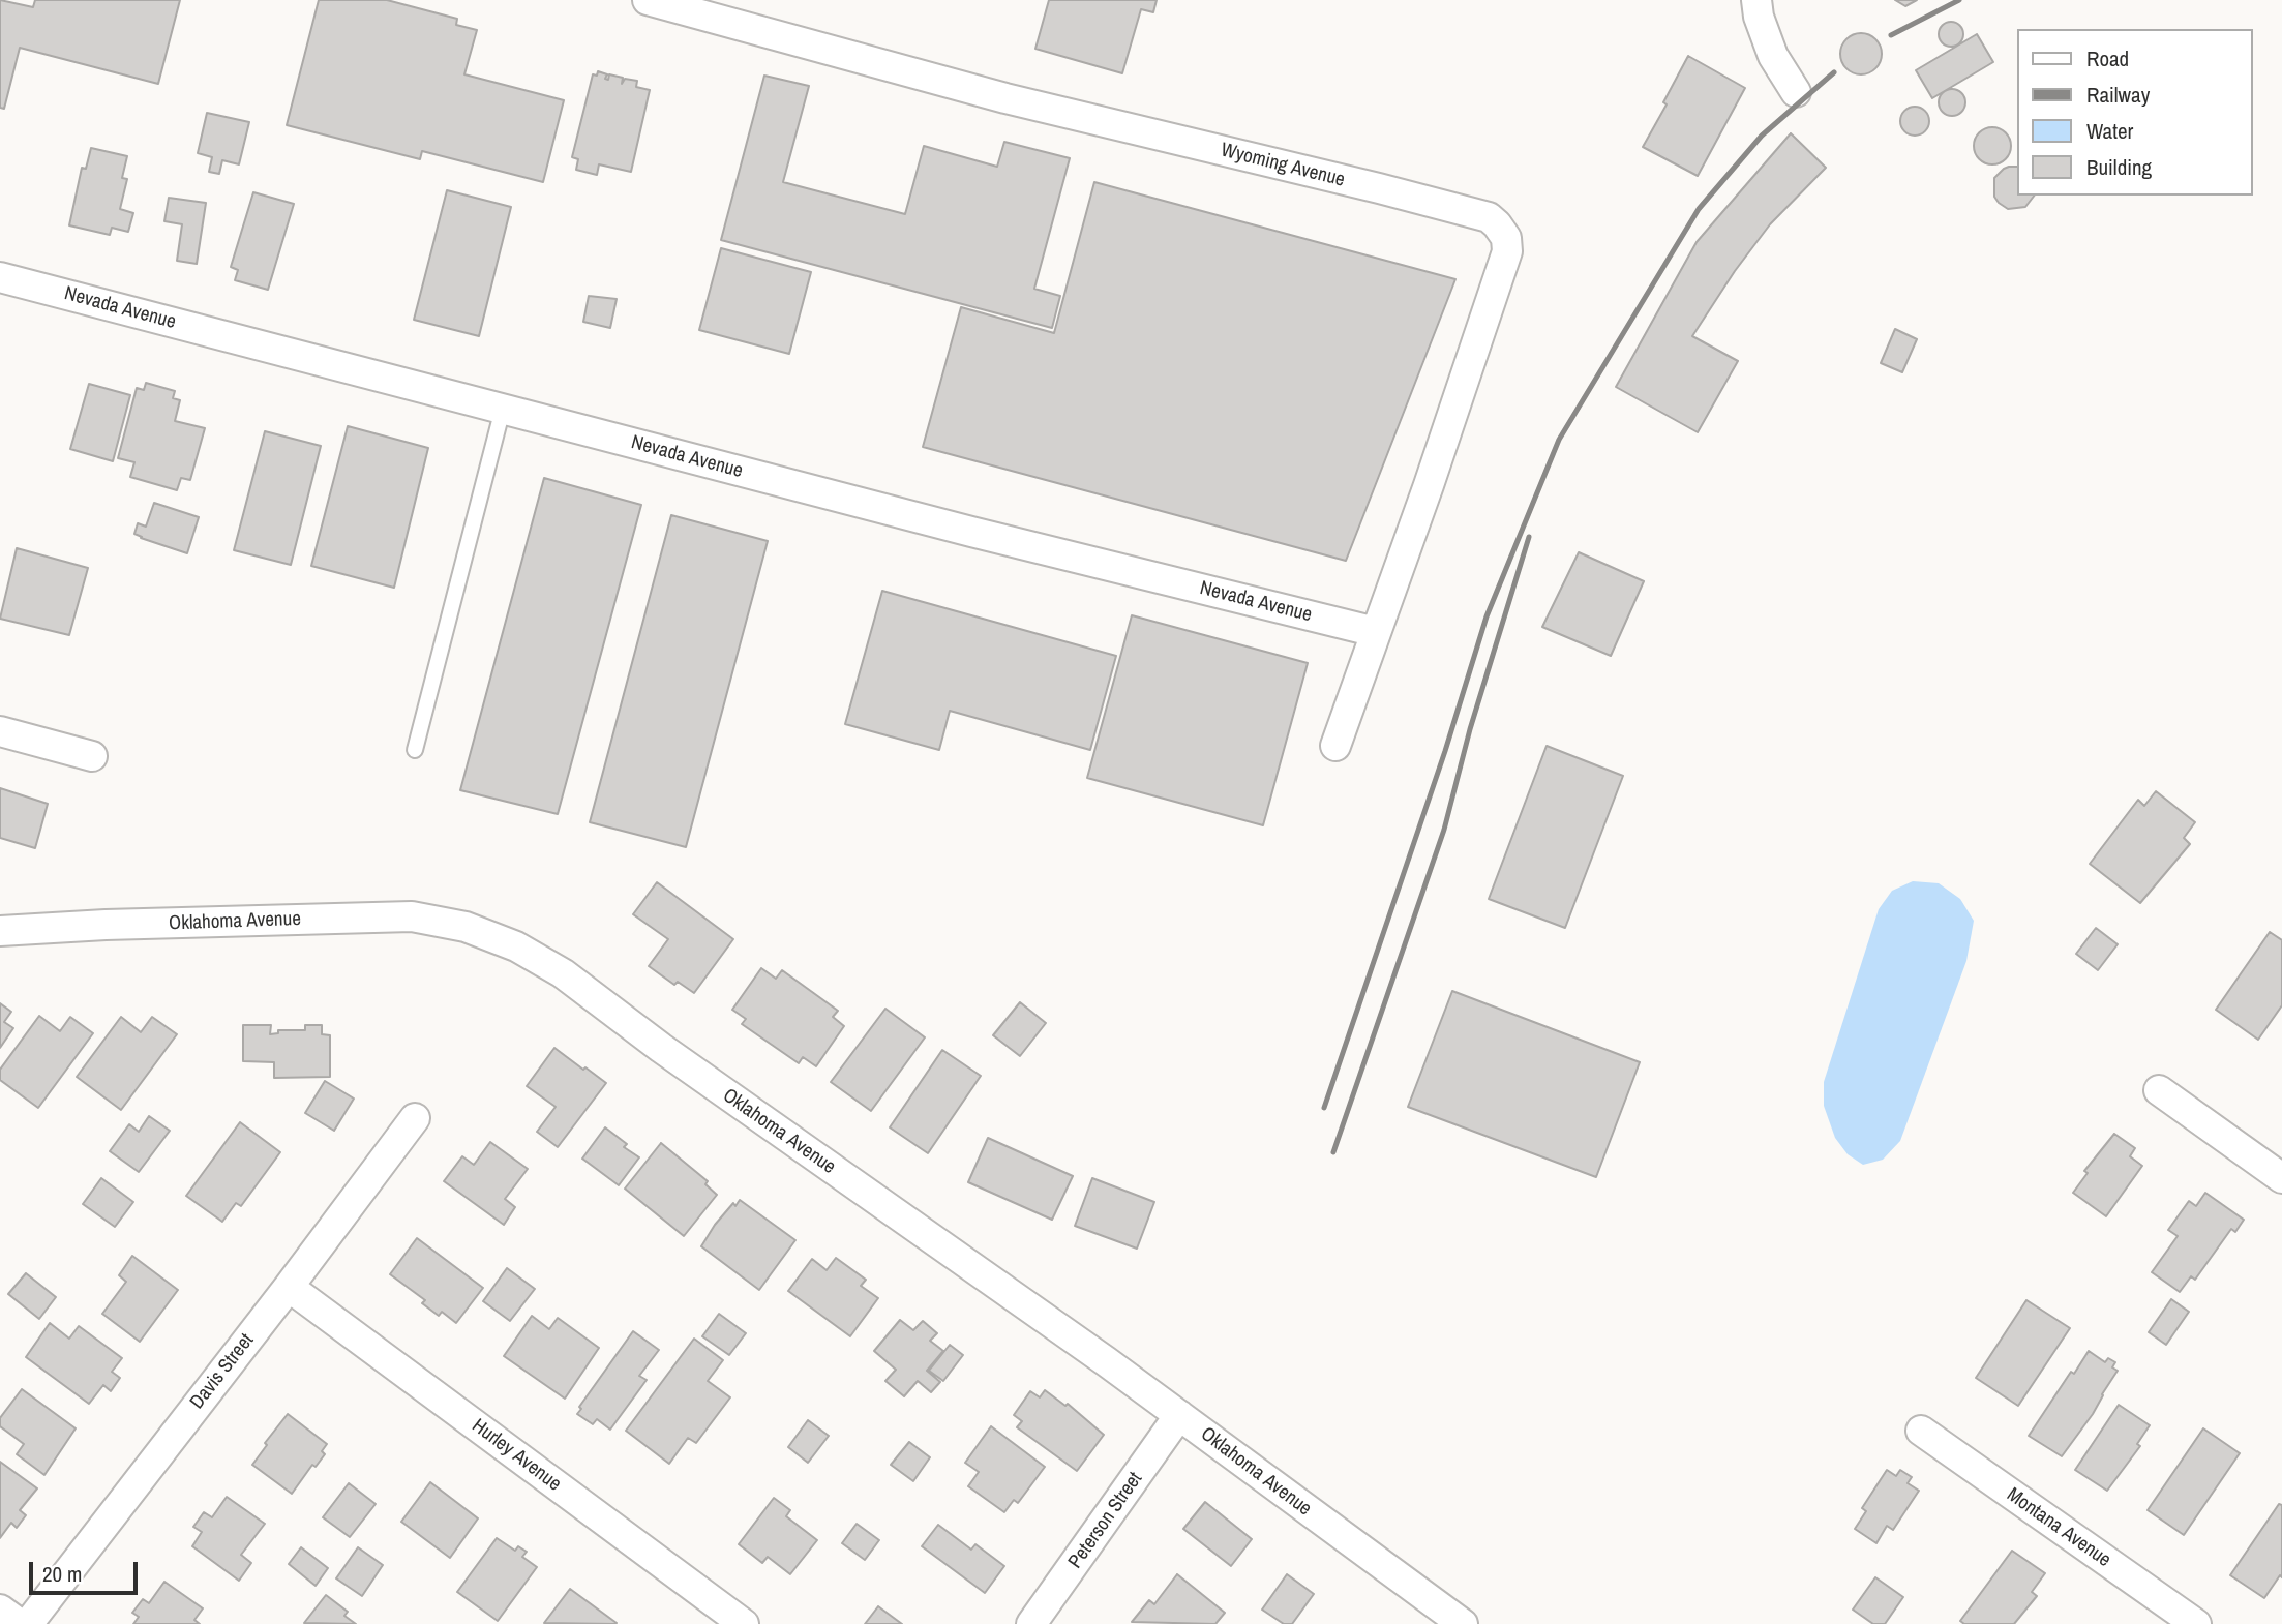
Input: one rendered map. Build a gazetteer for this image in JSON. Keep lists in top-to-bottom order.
{
  "streets": {
    "street": [
      "Wyoming Avenue",
      "Nevada Avenue",
      "Oklahoma Avenue",
      "Davis Street",
      "Hurley Avenue",
      "Peterson Street",
      "Montana Avenue"
    ]
  },
  "crossings": [
    ["Wyoming Avenue", "Nevada Avenue"],
    ["Oklahoma Avenue", "Peterson Street"],
    ["Davis Street", "Hurley Avenue"]
  ],
  "legend": [
    "Road",
    "Railway",
    "Water",
    "Building"
  ],
  "scale_bar": "20 m"
}
